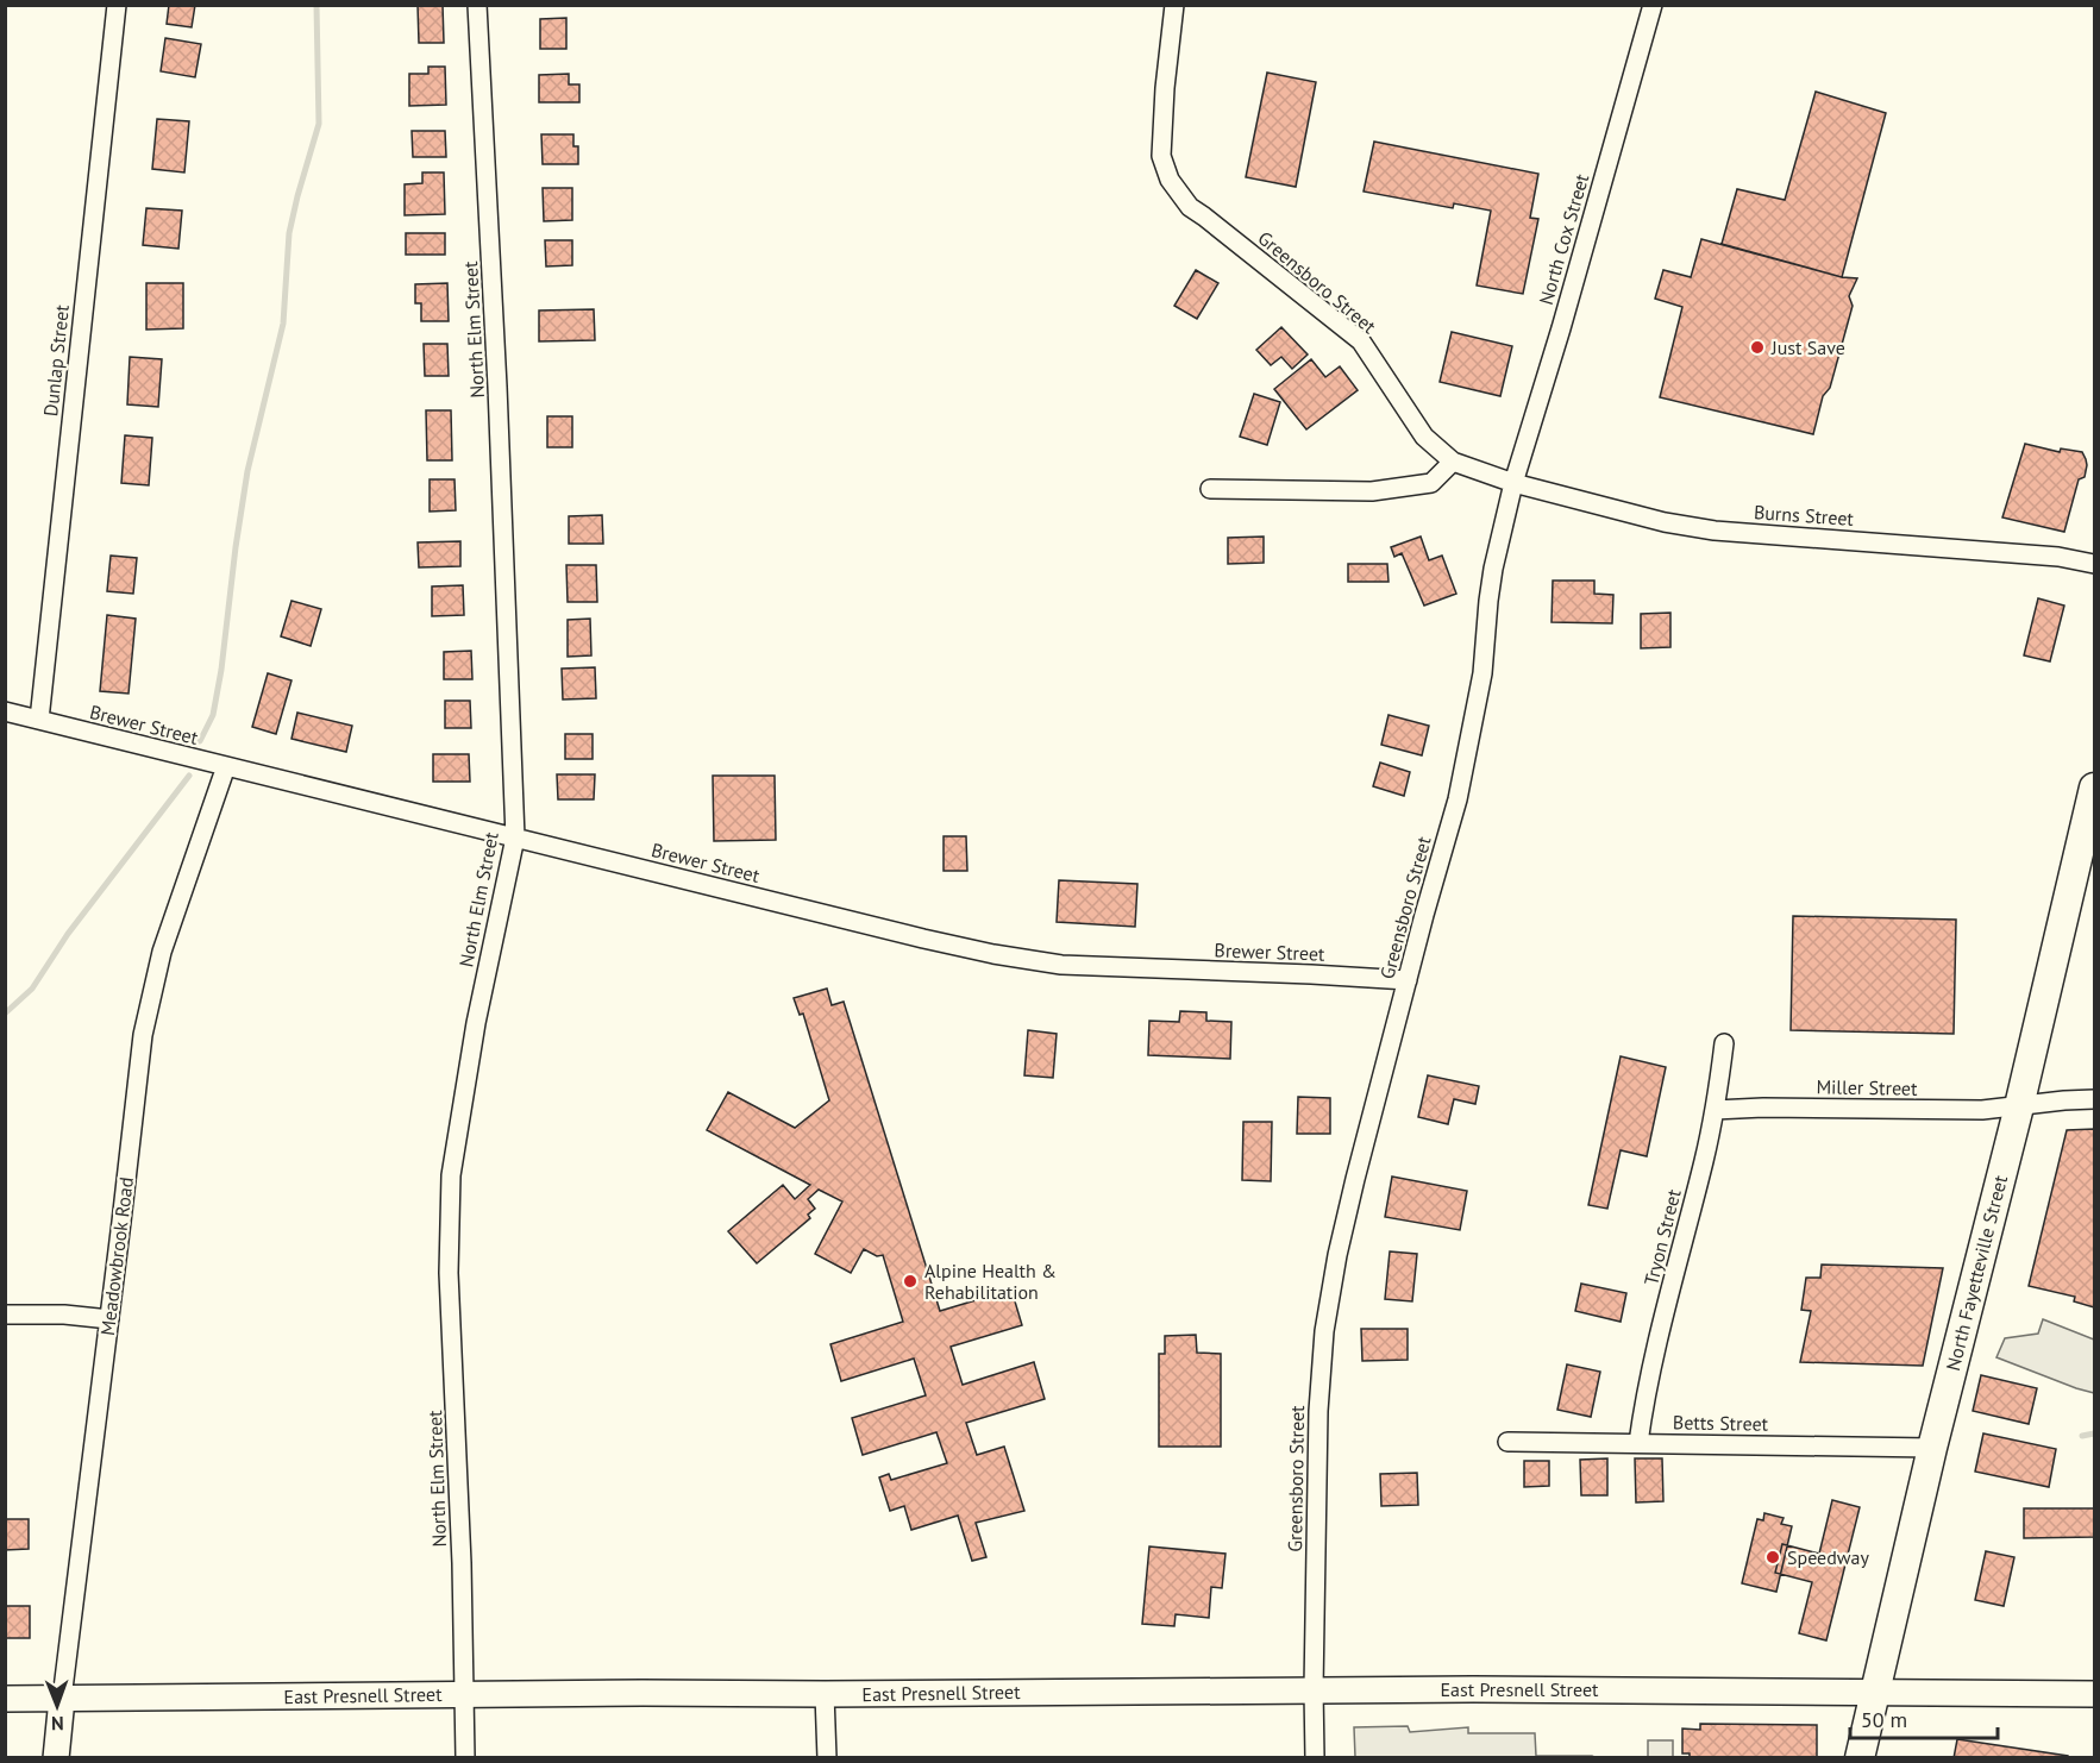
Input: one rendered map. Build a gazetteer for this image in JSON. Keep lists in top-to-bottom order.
{
  "streets": {
    "main road": ["Meadowbrook Road", "North Fayetteville Street", "East Presnell Street"],
    "street": [
      "North Cox Street",
      "Greensboro Street",
      "North Elm Street",
      "Dunlap Street",
      "Burns Street",
      "Brewer Street",
      "Miller Street",
      "Tryon Street",
      "Betts Street"
    ]
  },
  "crossings": [
    ["North Cox Street", "Greensboro Street"],
    ["North Cox Street", "Burns Street"],
    ["Greensboro Street", "Burns Street"],
    ["Greensboro Street", "Brewer Street"],
    ["Greensboro Street", "East Presnell Street"],
    ["North Elm Street", "Brewer Street"],
    ["North Elm Street", "East Presnell Street"],
    ["Dunlap Street", "Brewer Street"],
    ["Brewer Street", "Meadowbrook Road"],
    ["Miller Street", "Tryon Street"],
    ["Miller Street", "North Fayetteville Street"],
    ["Tryon Street", "Betts Street"],
    ["Meadowbrook Road", "East Presnell Street"],
    ["North Fayetteville Street", "Betts Street"],
    ["North Fayetteville Street", "East Presnell Street"]
  ],
  "places": ["Just Save", "Alpine Health & Rehabilitation", "Speedway"],
  "scale_bar": "50 m",
  "north": "bottom"
}
